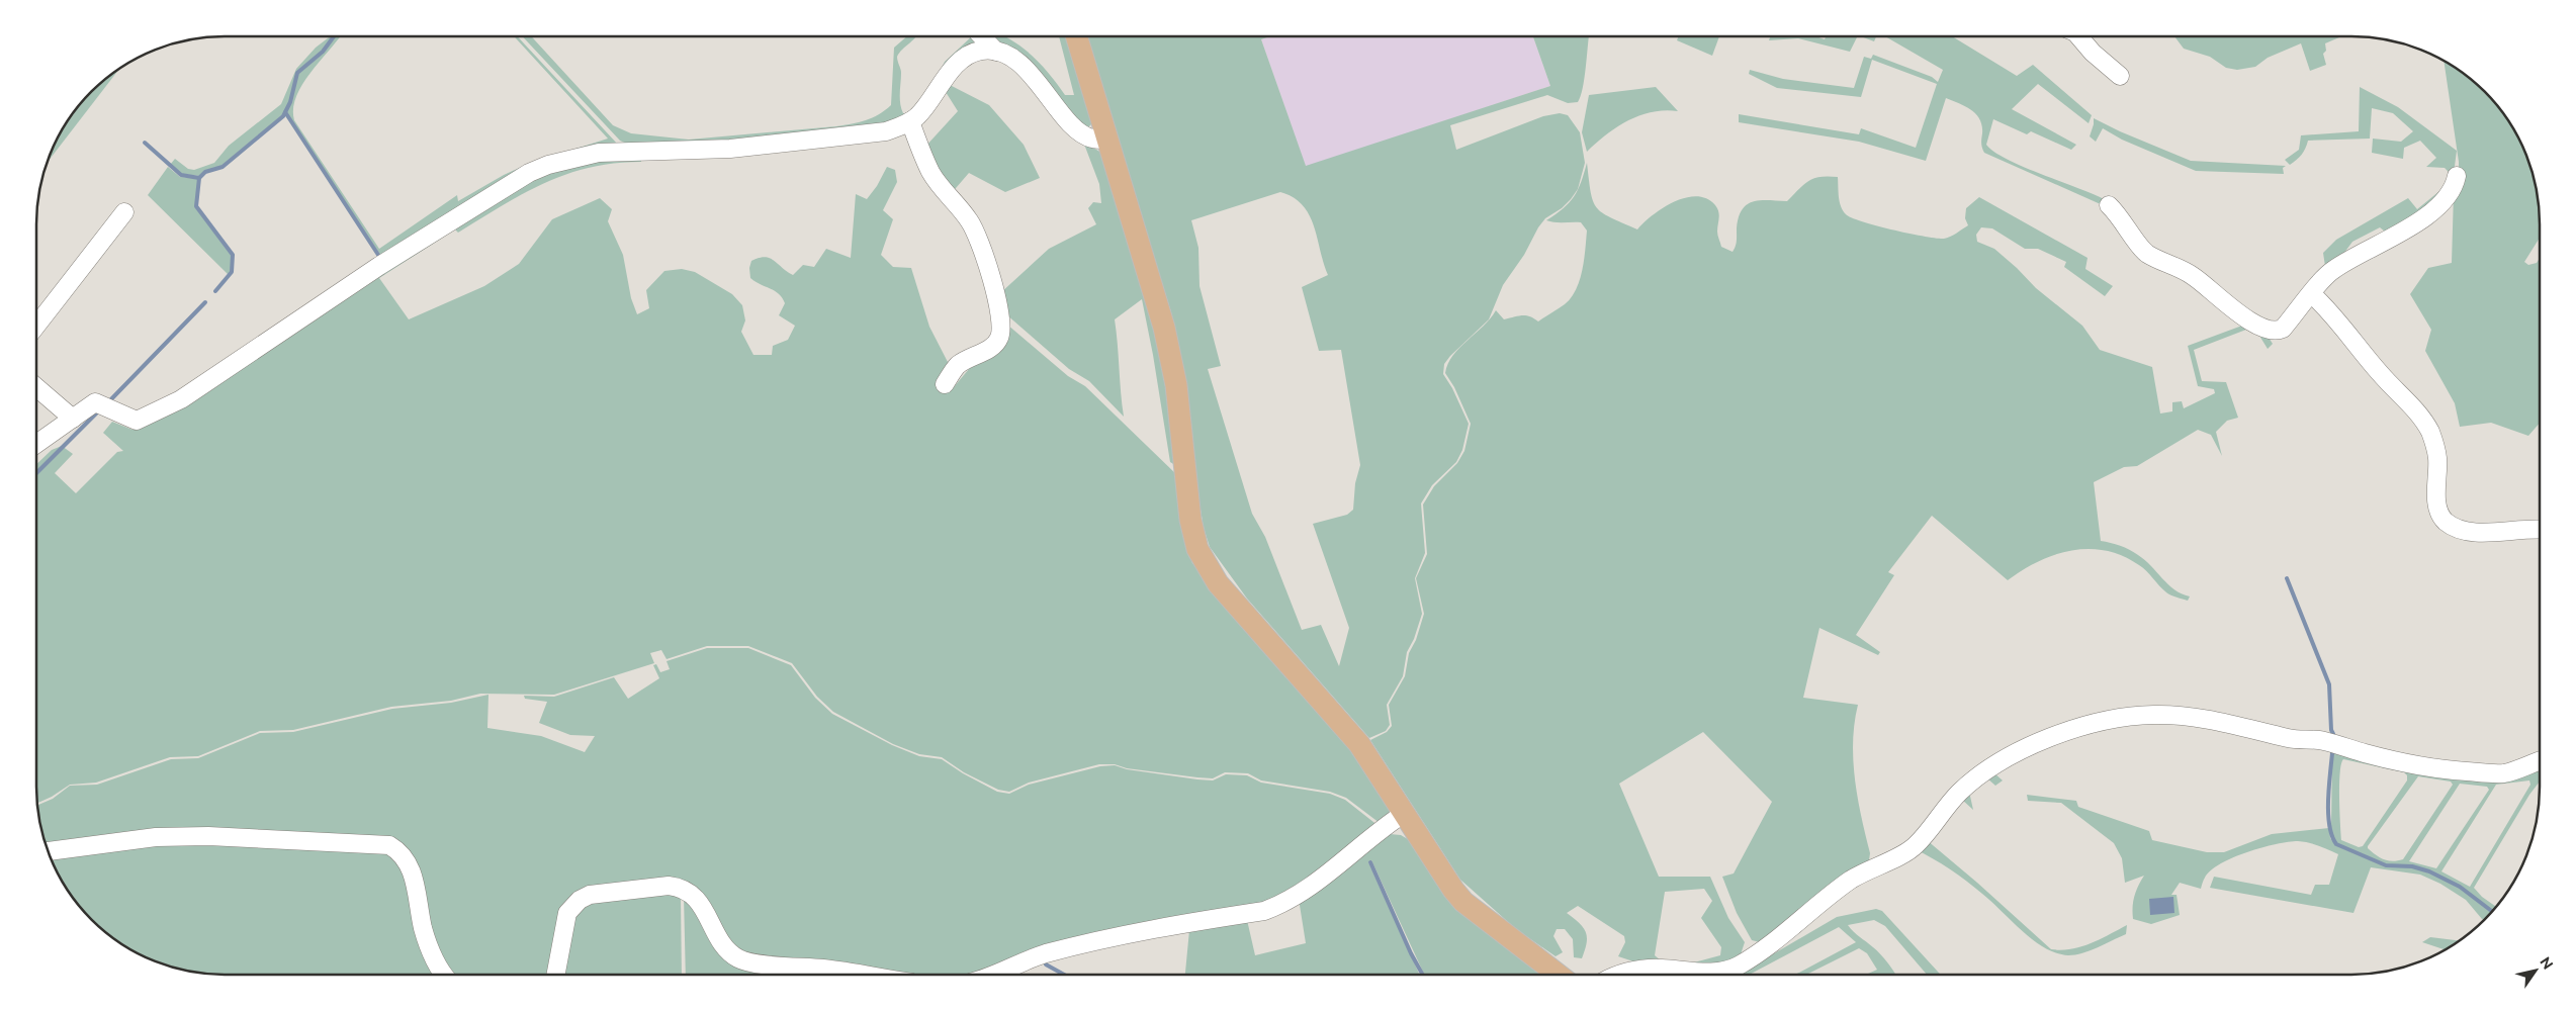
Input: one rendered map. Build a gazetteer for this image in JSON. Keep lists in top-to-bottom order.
{
  "north": "top right"
}
